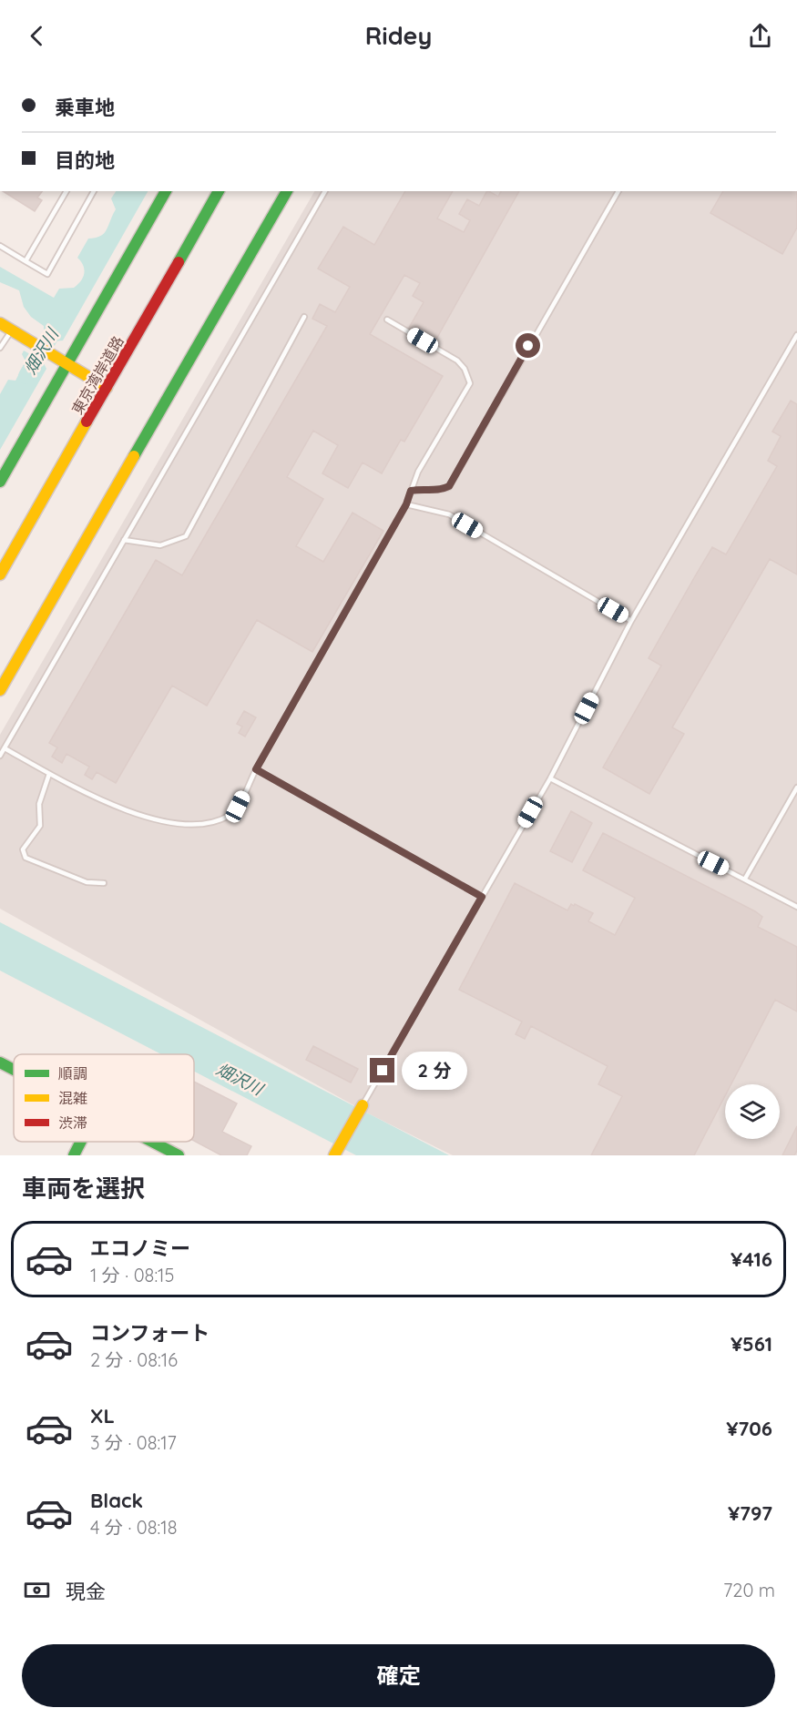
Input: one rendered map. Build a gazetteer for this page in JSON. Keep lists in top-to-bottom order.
{
  "streets": {
    "main road": ["東京湾岸道路"]
  },
  "water": ["畑沢川"],
  "legend": ["順調", "混雑", "渋滞"],
  "page": {
    "header": "Ridey",
    "banner": ["乗車地", "目的地"],
    "bubble": "2 分",
    "heading": "車両を選択",
    "list": [
      {
        "name": "エコノミー",
        "note": "1 分 · 08:15",
        "value": "¥416"
      },
      {
        "name": "コンフォート",
        "note": "2 分 · 08:16",
        "value": "¥561"
      },
      {
        "name": "XL",
        "note": "3 分 · 08:17",
        "value": "¥706"
      },
      {
        "name": "Black",
        "note": "4 分 · 08:18",
        "value": "¥797"
      }
    ],
    "pay": ["現金", "720 m"],
    "buttons": "確定"
  }
}
